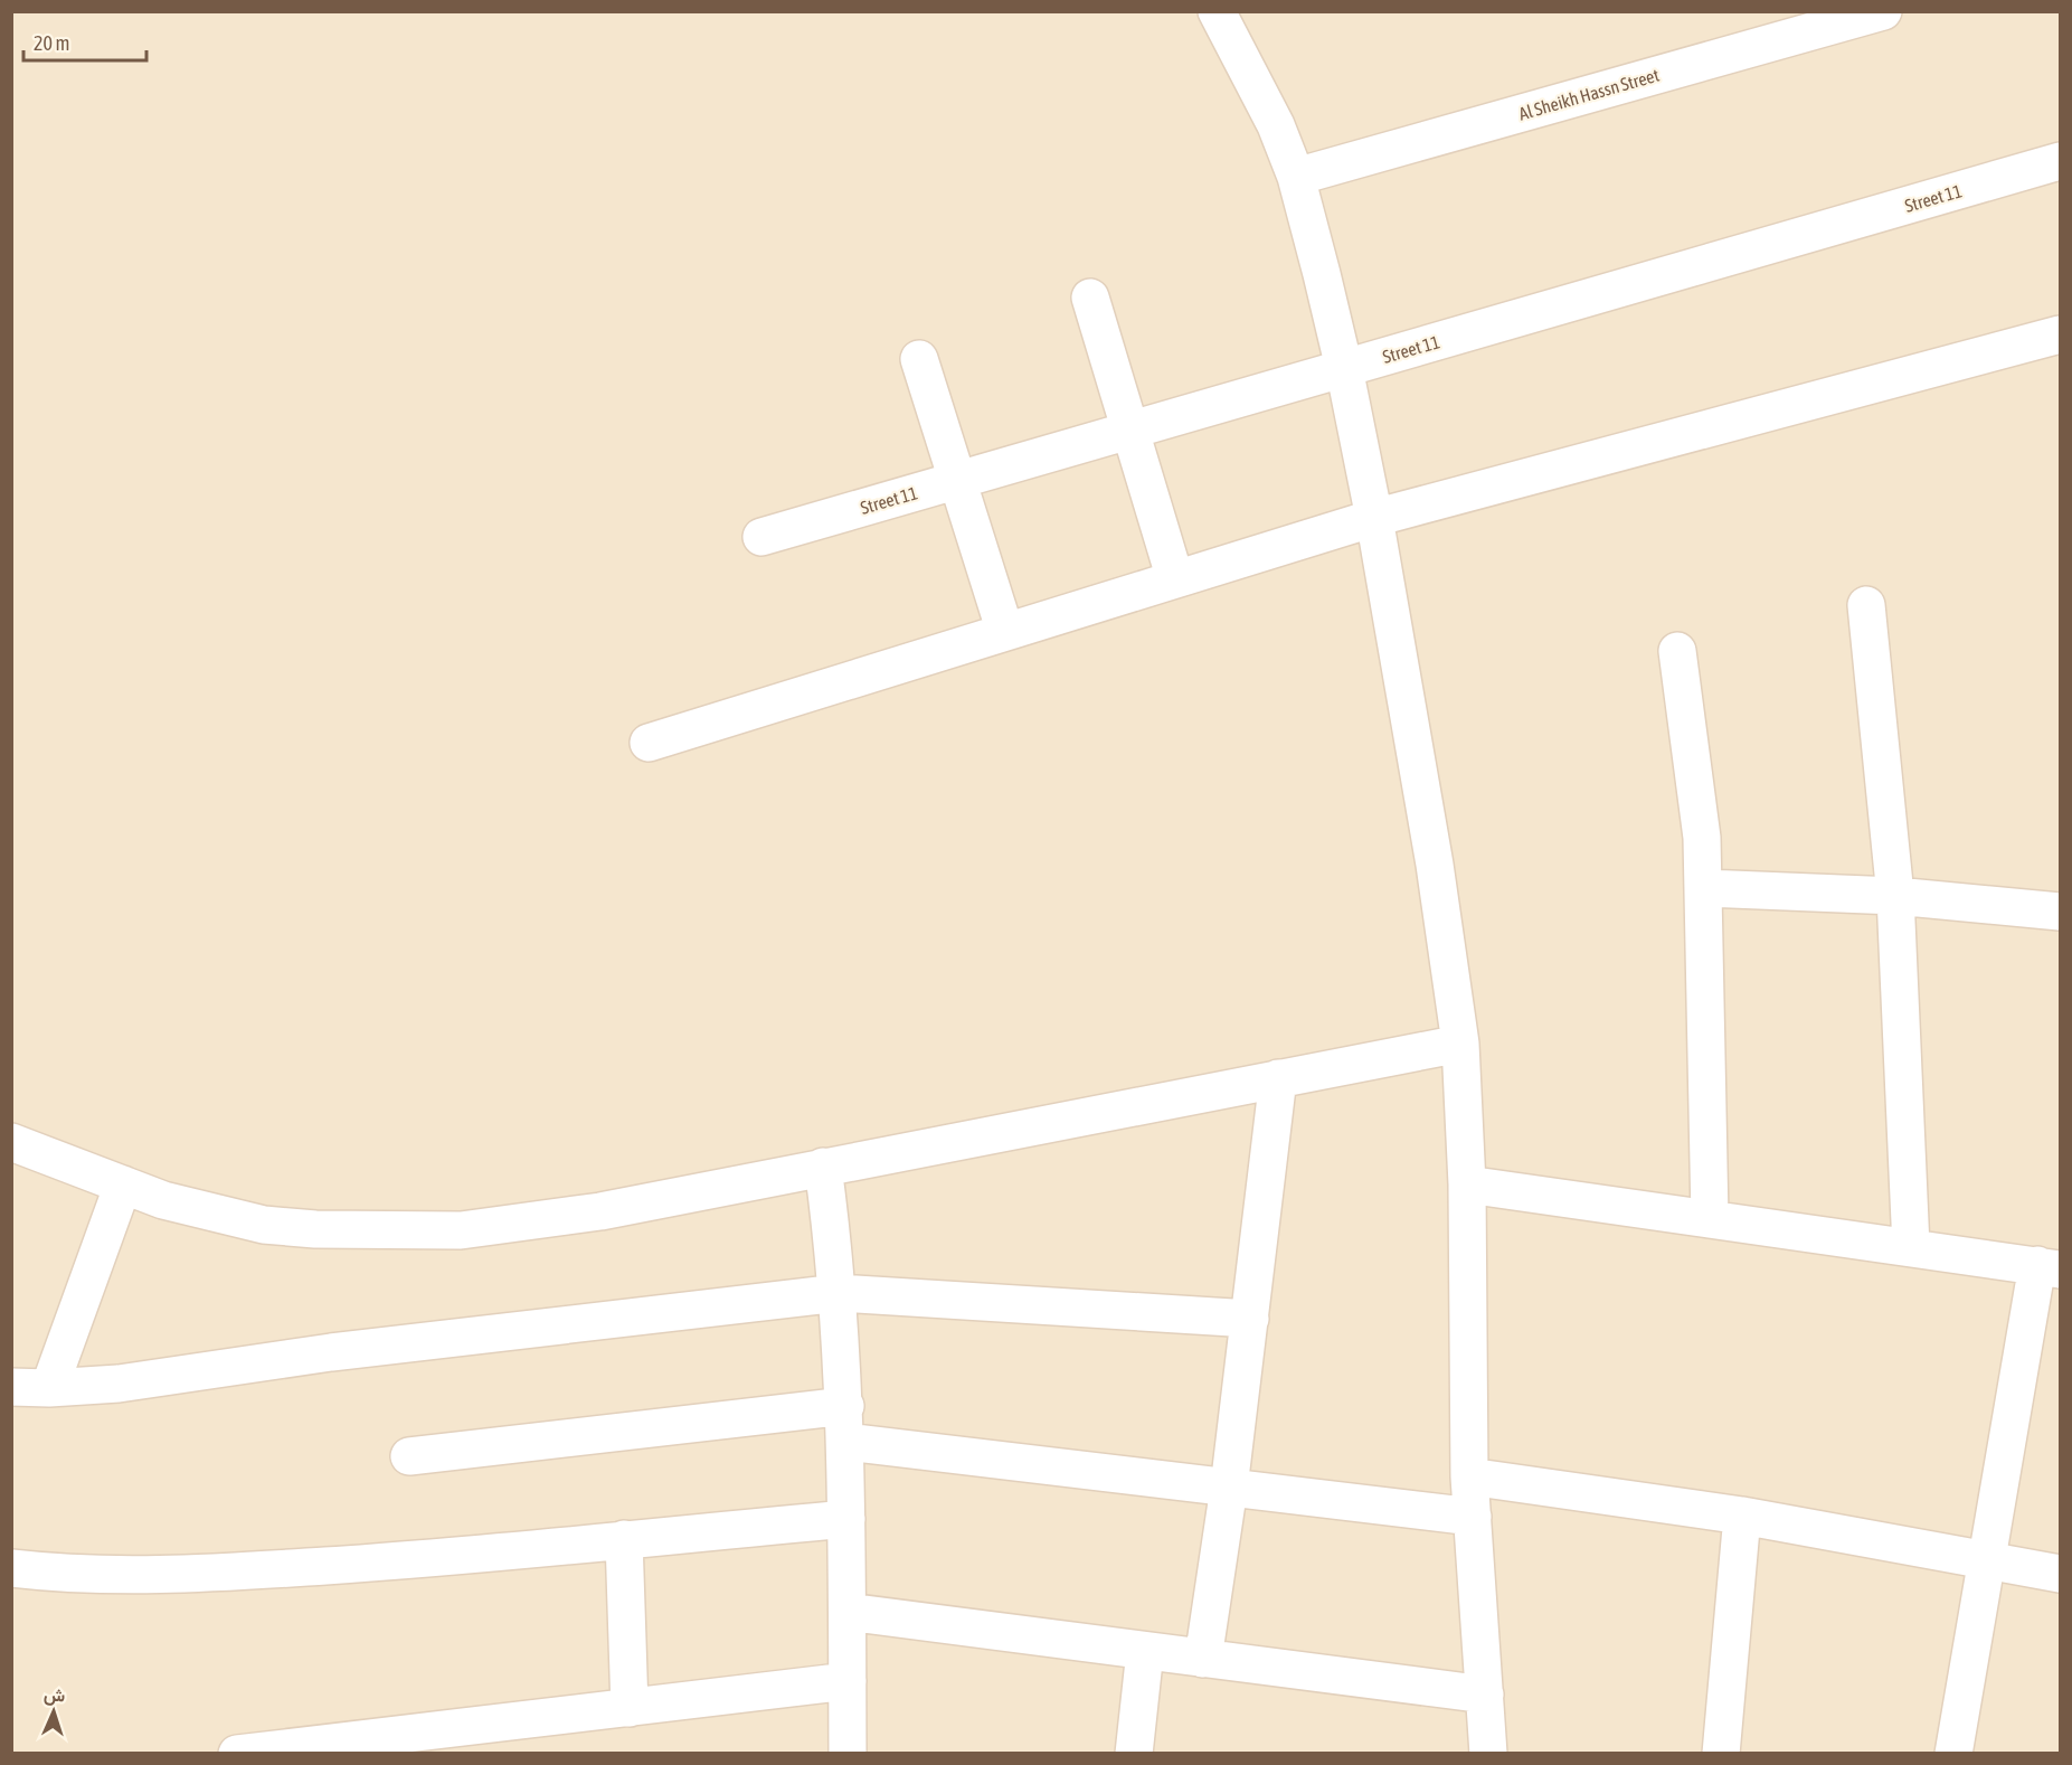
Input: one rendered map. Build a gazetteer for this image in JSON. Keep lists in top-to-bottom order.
{
  "streets": {
    "street": ["Al Sheikh Hassn Street", "Street 11"]
  },
  "scale_bar": "20 m",
  "north": "top"
}
